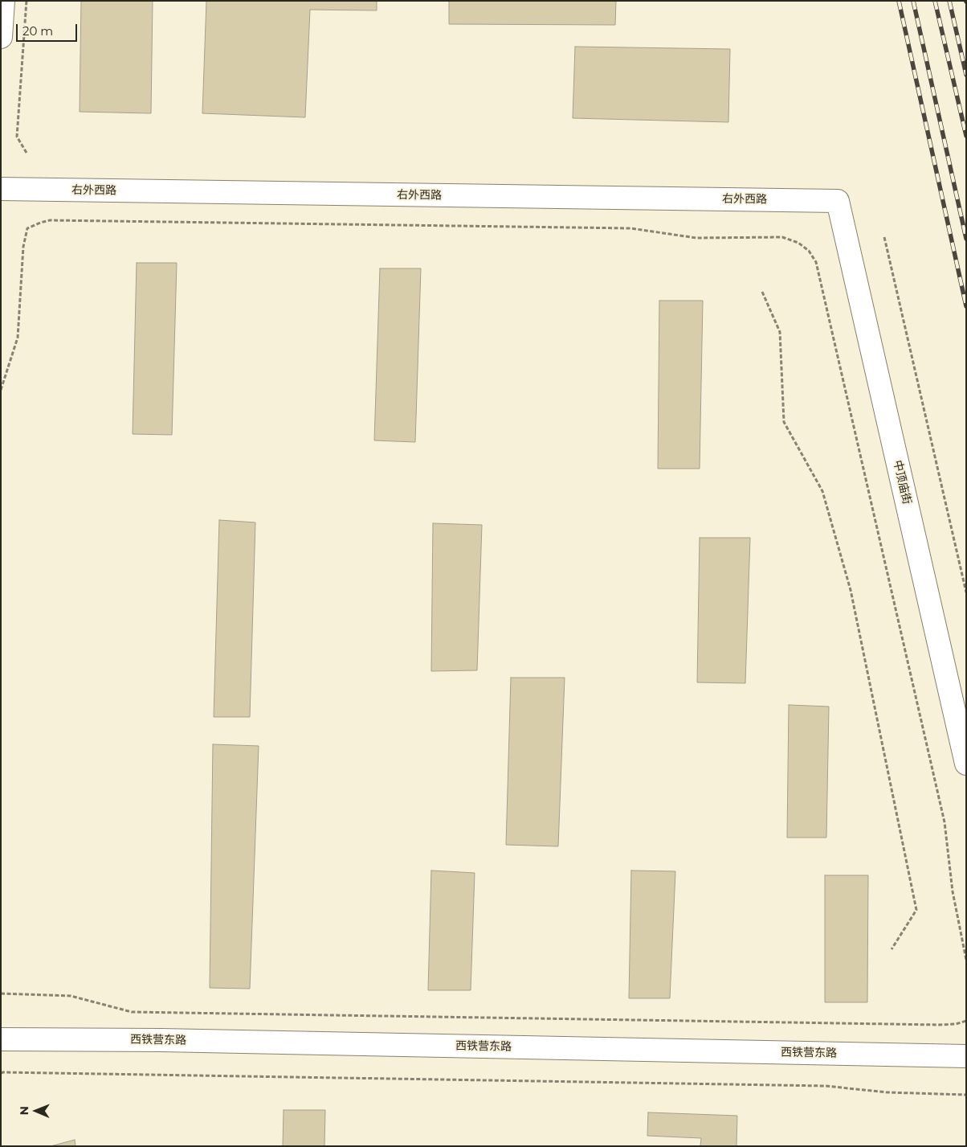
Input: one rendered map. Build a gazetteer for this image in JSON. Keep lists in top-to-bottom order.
{
  "streets": {
    "street": ["右外西路", "中顶庙街", "西铁营东路"]
  },
  "crossings": [
    ["右外西路", "中顶庙街"]
  ],
  "scale_bar": "20 m",
  "north": "left"
}
